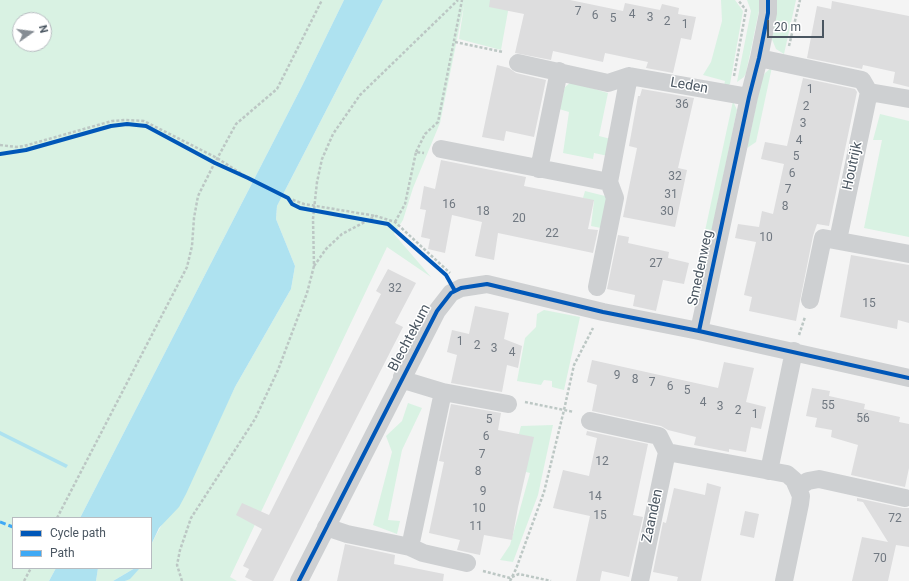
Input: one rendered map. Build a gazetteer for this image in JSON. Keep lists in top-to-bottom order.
{
  "streets": {
    "street": [
      "Leden",
      "Houtrijk",
      "Smedenweg",
      "Blechtekum",
      "Zaanden"
    ]
  },
  "crossings": [
    ["Leden", "Smedenweg"]
  ],
  "house_numbers": [
    "7",
    "4",
    "6",
    "3",
    "5",
    "2",
    "1",
    "1",
    "36",
    "2",
    "3",
    "4",
    "5",
    "6",
    "32",
    "7",
    "31",
    "16",
    "8",
    "18",
    "30",
    "20",
    "22",
    "10",
    "27",
    "32",
    "15",
    "1",
    "2",
    "3",
    "4",
    "9",
    "8",
    "7",
    "6",
    "5",
    "4",
    "55",
    "3",
    "2",
    "1",
    "56",
    "5",
    "6",
    "7",
    "12",
    "8",
    "9",
    "14",
    "10",
    "15",
    "72",
    "11",
    "70"
  ],
  "legend": ["Cycle path", "Path"],
  "scale_bar": "20 m",
  "north": "right"
}
